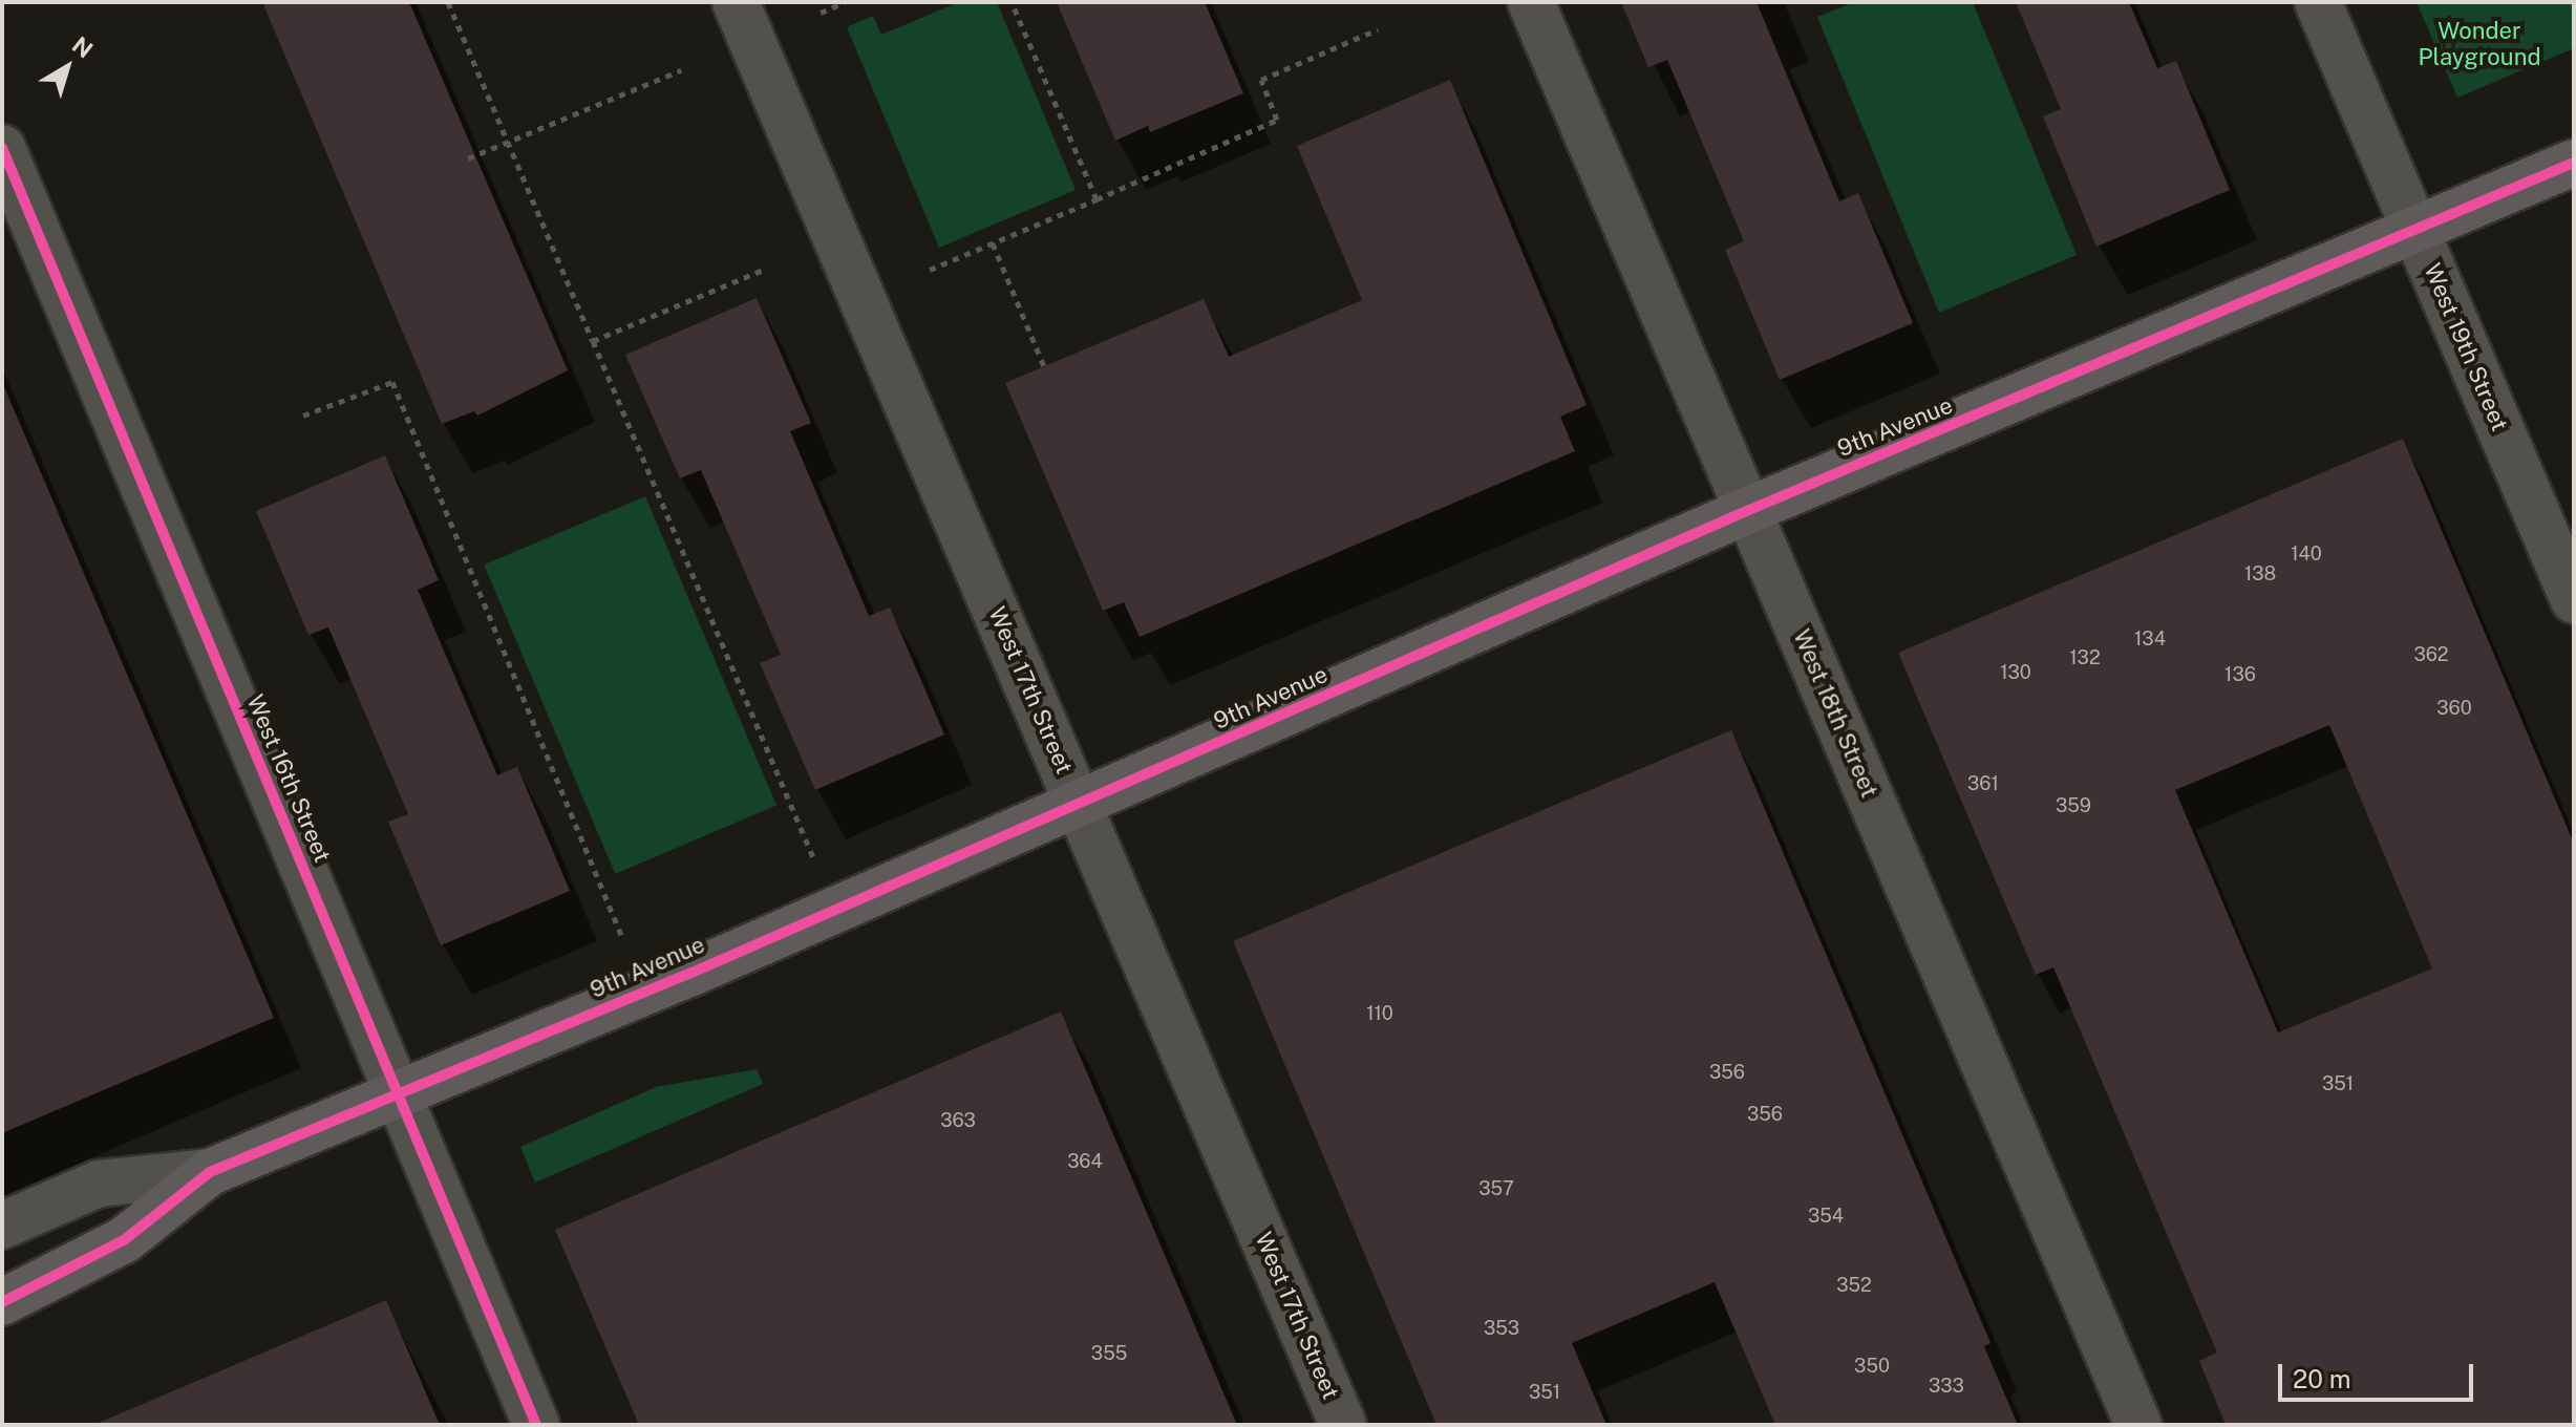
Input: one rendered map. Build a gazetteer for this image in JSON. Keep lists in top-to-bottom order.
{
  "streets": {
    "main road": ["9th Avenue"],
    "street": [
      "West 19th Street",
      "West 17th Street",
      "West 18th Street",
      "West 16th Street"
    ]
  },
  "crossings": [
    ["West 19th Street", "9th Avenue"],
    ["9th Avenue", "West 17th Street"],
    ["9th Avenue", "West 18th Street"],
    ["9th Avenue", "West 16th Street"]
  ],
  "parks": ["Wonder Playground"],
  "house_numbers": [
    "140",
    "138",
    "134",
    "362",
    "132",
    "130",
    "136",
    "360",
    "361",
    "359",
    "110",
    "356",
    "351",
    "356",
    "363",
    "364",
    "357",
    "354",
    "352",
    "353",
    "355",
    "350",
    "333",
    "351"
  ],
  "scale_bar": "20 m",
  "north": "top right"
}
